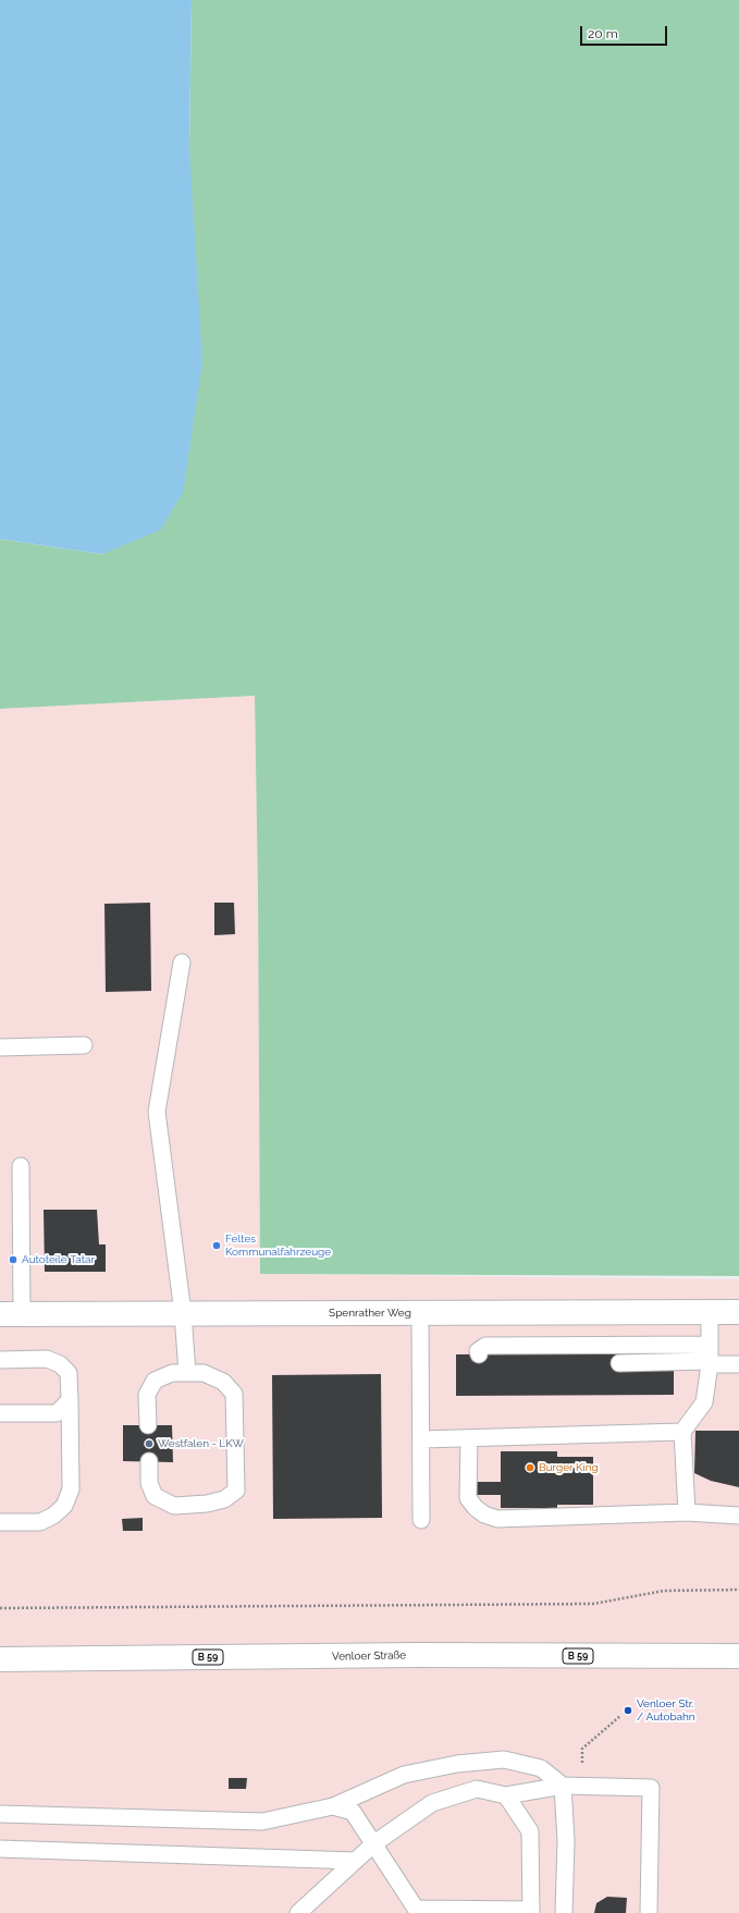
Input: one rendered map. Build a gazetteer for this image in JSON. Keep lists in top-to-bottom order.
{
  "streets": {
    "main road": ["Spenrather Weg", "Venloer Straße", "B 59"]
  },
  "places": [
    "Feltes Kommunalfahrzeuge",
    "Autoteile Tatar",
    "Westfalen - LKW",
    "Burger King",
    "Venloer Str. / Autobahn"
  ],
  "scale_bar": "20 m"
}
